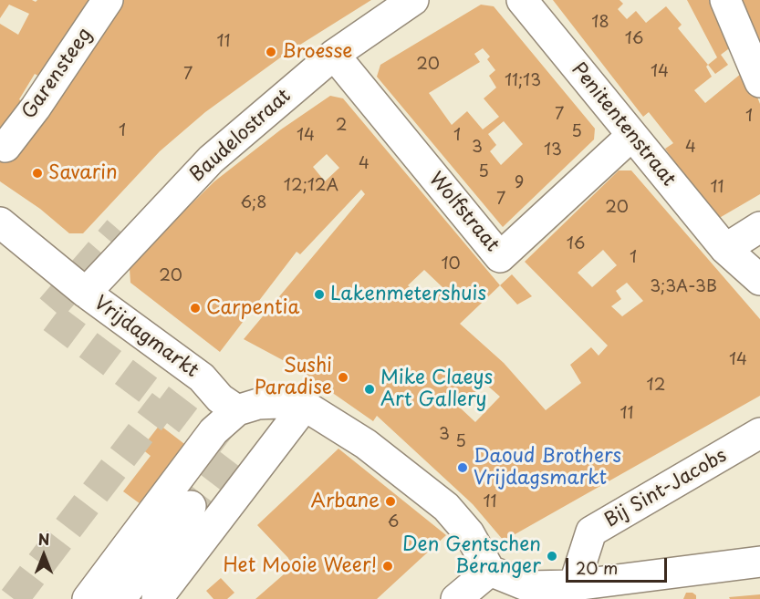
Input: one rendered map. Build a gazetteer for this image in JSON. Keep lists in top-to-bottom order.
{
  "streets": {
    "street": [
      "Garensteeg",
      "Penitentenstraat",
      "Baudelostraat",
      "Wolfstraat",
      "Vrijdagmarkt",
      "Bij Sint-Jacobs"
    ]
  },
  "crossings": [
    ["Penitentenstraat", "Wolfstraat"],
    ["Baudelostraat", "Wolfstraat"],
    ["Baudelostraat", "Vrijdagmarkt"]
  ],
  "places": [
    "Broesse",
    "Savarin",
    "Lakenmetershuis",
    "Carpentia",
    "Sushi Paradise",
    "Mike Claeys Art Gallery",
    "Daoud Brothers Vrijdagsmarkt",
    "Arbane",
    "Den Gentschen Béranger",
    "Het Mooie Weer!"
  ],
  "house_numbers": [
    "18",
    "16",
    "11",
    "20",
    "14",
    "7",
    "11;13",
    "7",
    "1",
    "2",
    "1",
    "5",
    "14",
    "1",
    "3",
    "4",
    "13",
    "4",
    "5",
    "9",
    "12;12A",
    "11",
    "7",
    "6;8",
    "20",
    "16",
    "1",
    "10",
    "20",
    "3;3A-3B",
    "14",
    "12",
    "11",
    "3",
    "5",
    "11",
    "6"
  ],
  "scale_bar": "20 m",
  "north": "top"
}
